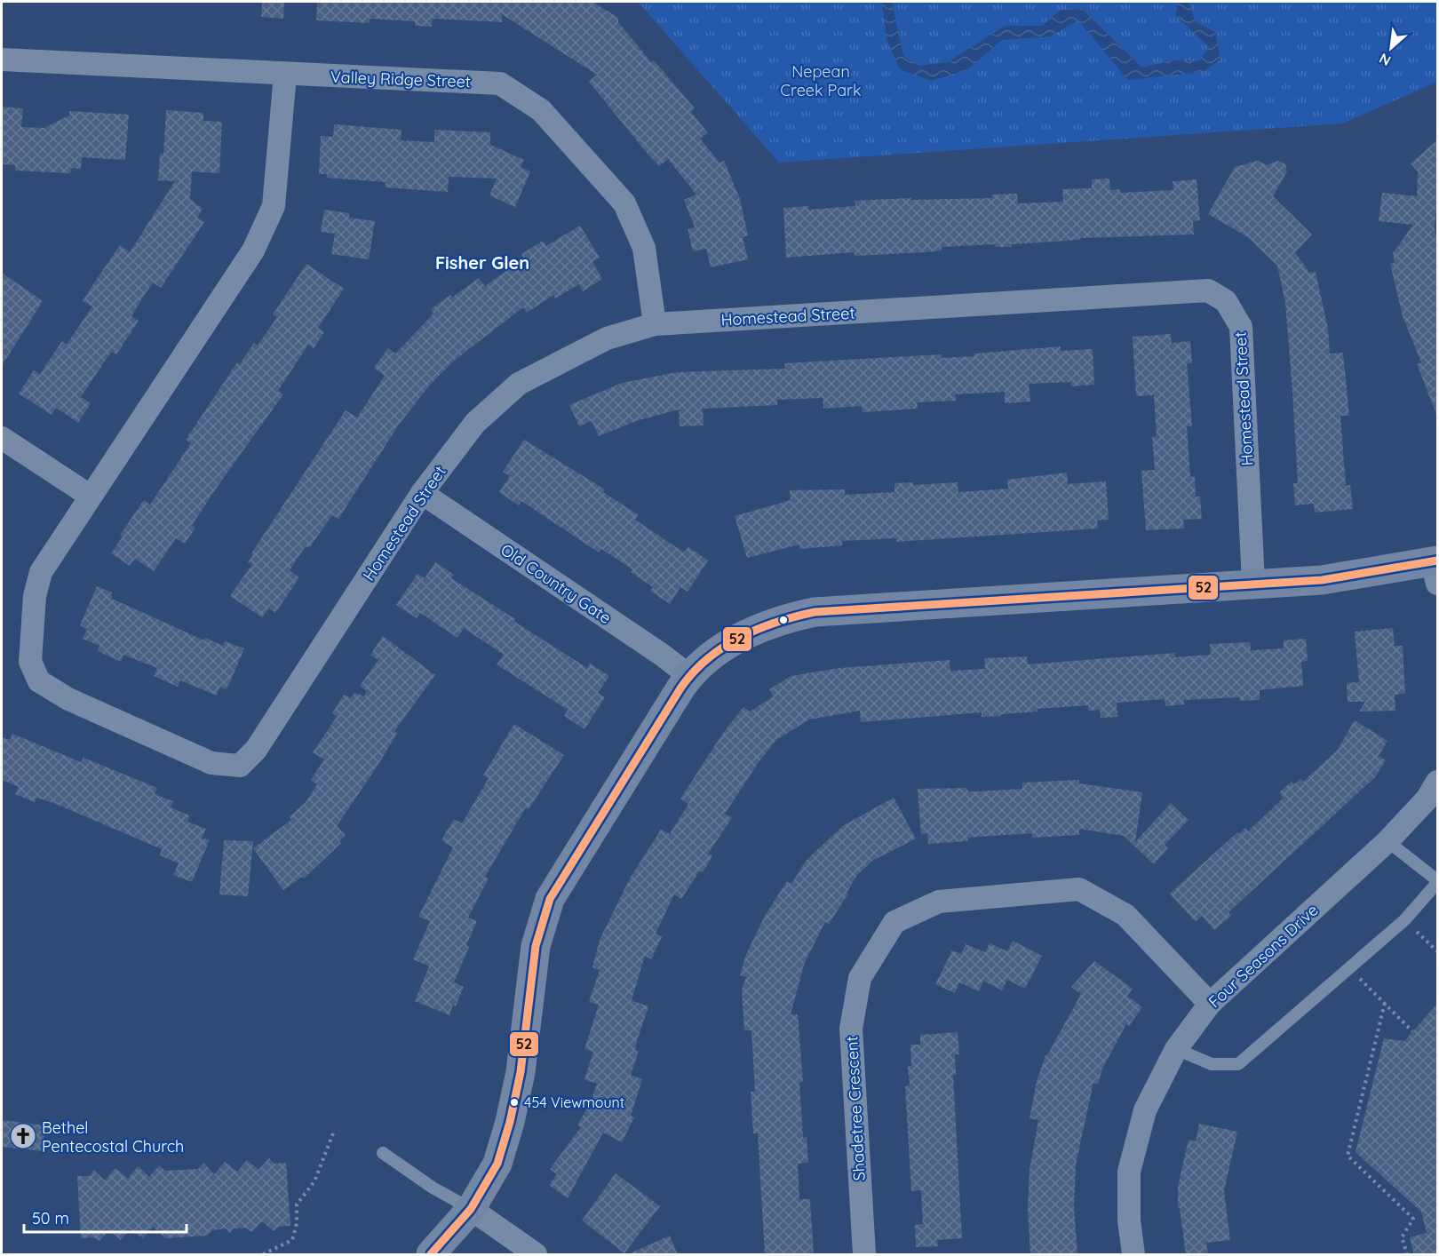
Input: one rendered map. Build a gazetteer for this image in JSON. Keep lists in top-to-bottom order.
{
  "streets": {
    "street": [
      "Valley Ridge Street",
      "Homestead Street",
      "Old Country Gate",
      "Four Seasons Drive",
      "Shadetree Crescent"
    ]
  },
  "crossings": [
    ["Valley Ridge Street", "Homestead Street"],
    ["Homestead Street", "Old Country Gate"],
    ["Four Seasons Drive", "Shadetree Crescent"]
  ],
  "districts": ["Fisher Glen"],
  "parks": ["Nepean Creek Park"],
  "places": {
    "other": ["454 Viewmount"],
    "church": ["Bethel Pentecostal Church"]
  },
  "lines": ["transit line 52"],
  "scale_bar": "50 m",
  "north": "bottom left"
}
